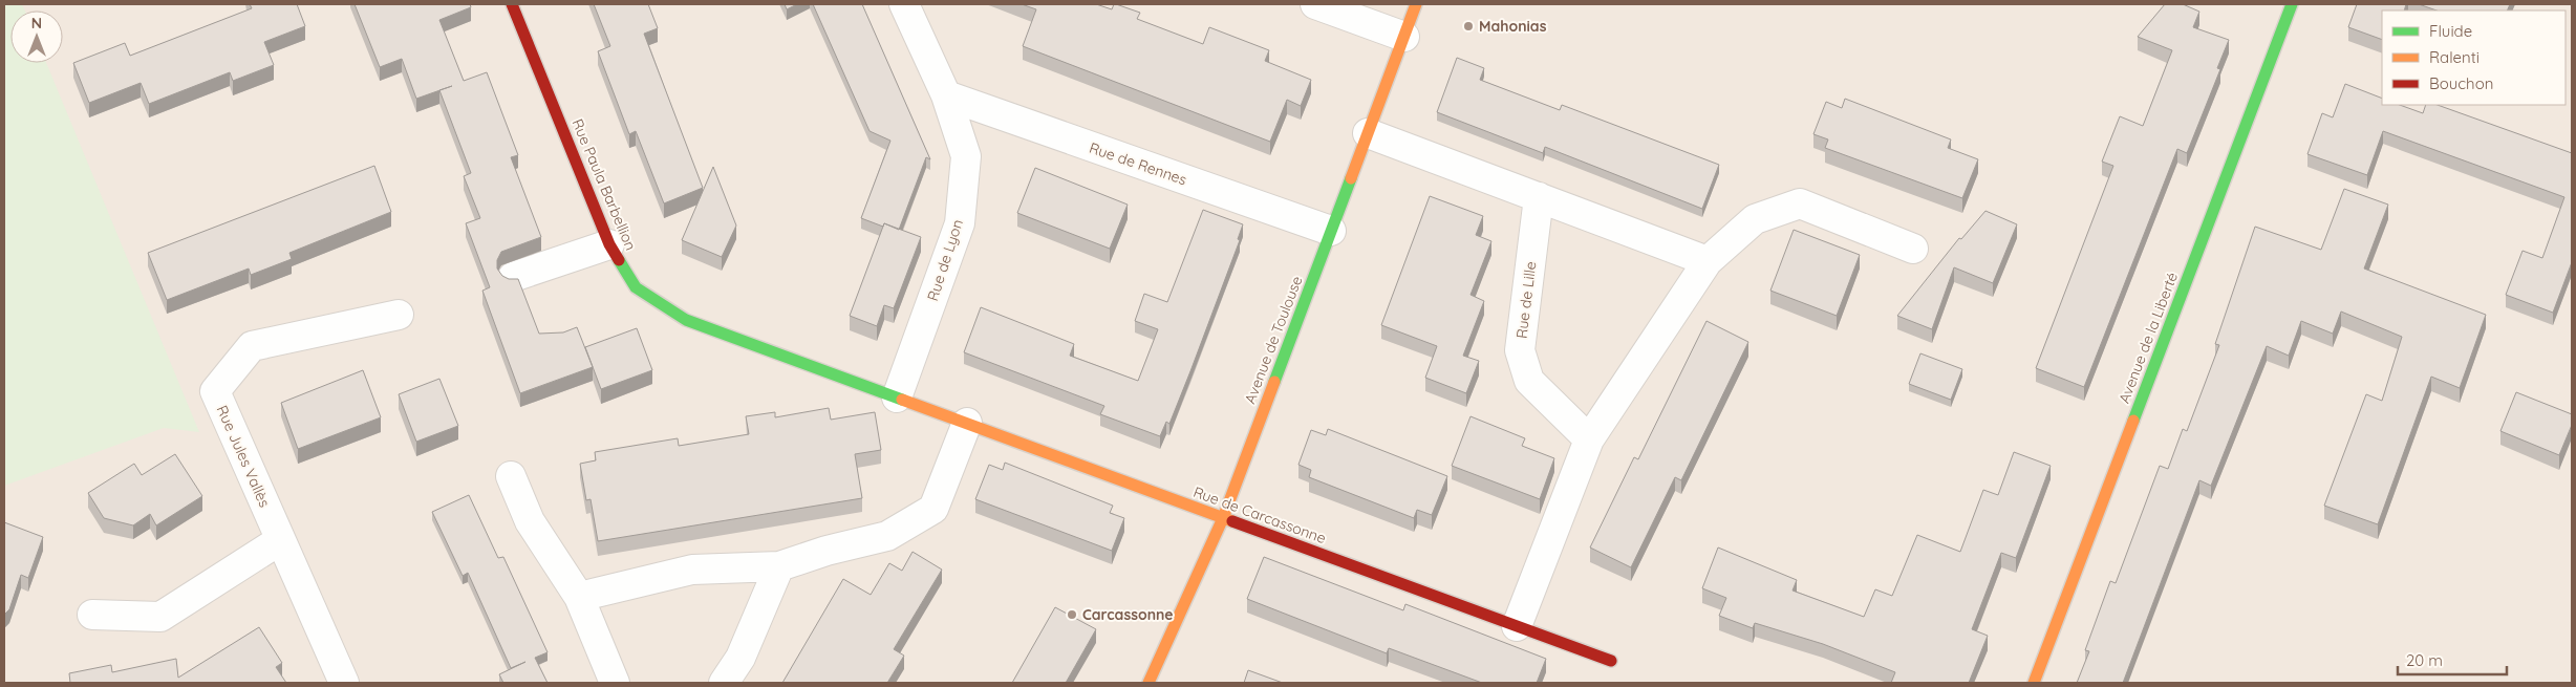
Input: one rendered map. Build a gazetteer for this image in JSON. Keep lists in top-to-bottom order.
{
  "streets": {
    "street": [
      "Rue de Rennes",
      "Rue Paula Barbellion",
      "Rue de Lyon",
      "Rue de Lille",
      "Avenue de la Liberté",
      "Avenue de Toulouse",
      "Rue Jules Vallès",
      "Rue de Carcassonne"
    ]
  },
  "crossings": [
    ["Rue de Rennes", "Rue de Lyon"],
    ["Rue de Rennes", "Avenue de Toulouse"],
    ["Rue Paula Barbellion", "Rue de Lyon"],
    ["Rue Paula Barbellion", "Rue de Carcassonne"],
    ["Rue de Lyon", "Rue de Carcassonne"],
    ["Avenue de Toulouse", "Rue de Carcassonne"]
  ],
  "places": ["Mahonias", "Carcassonne"],
  "legend": ["Fluide", "Ralenti", "Bouchon"],
  "scale_bar": "20 m",
  "north": "top"
}
